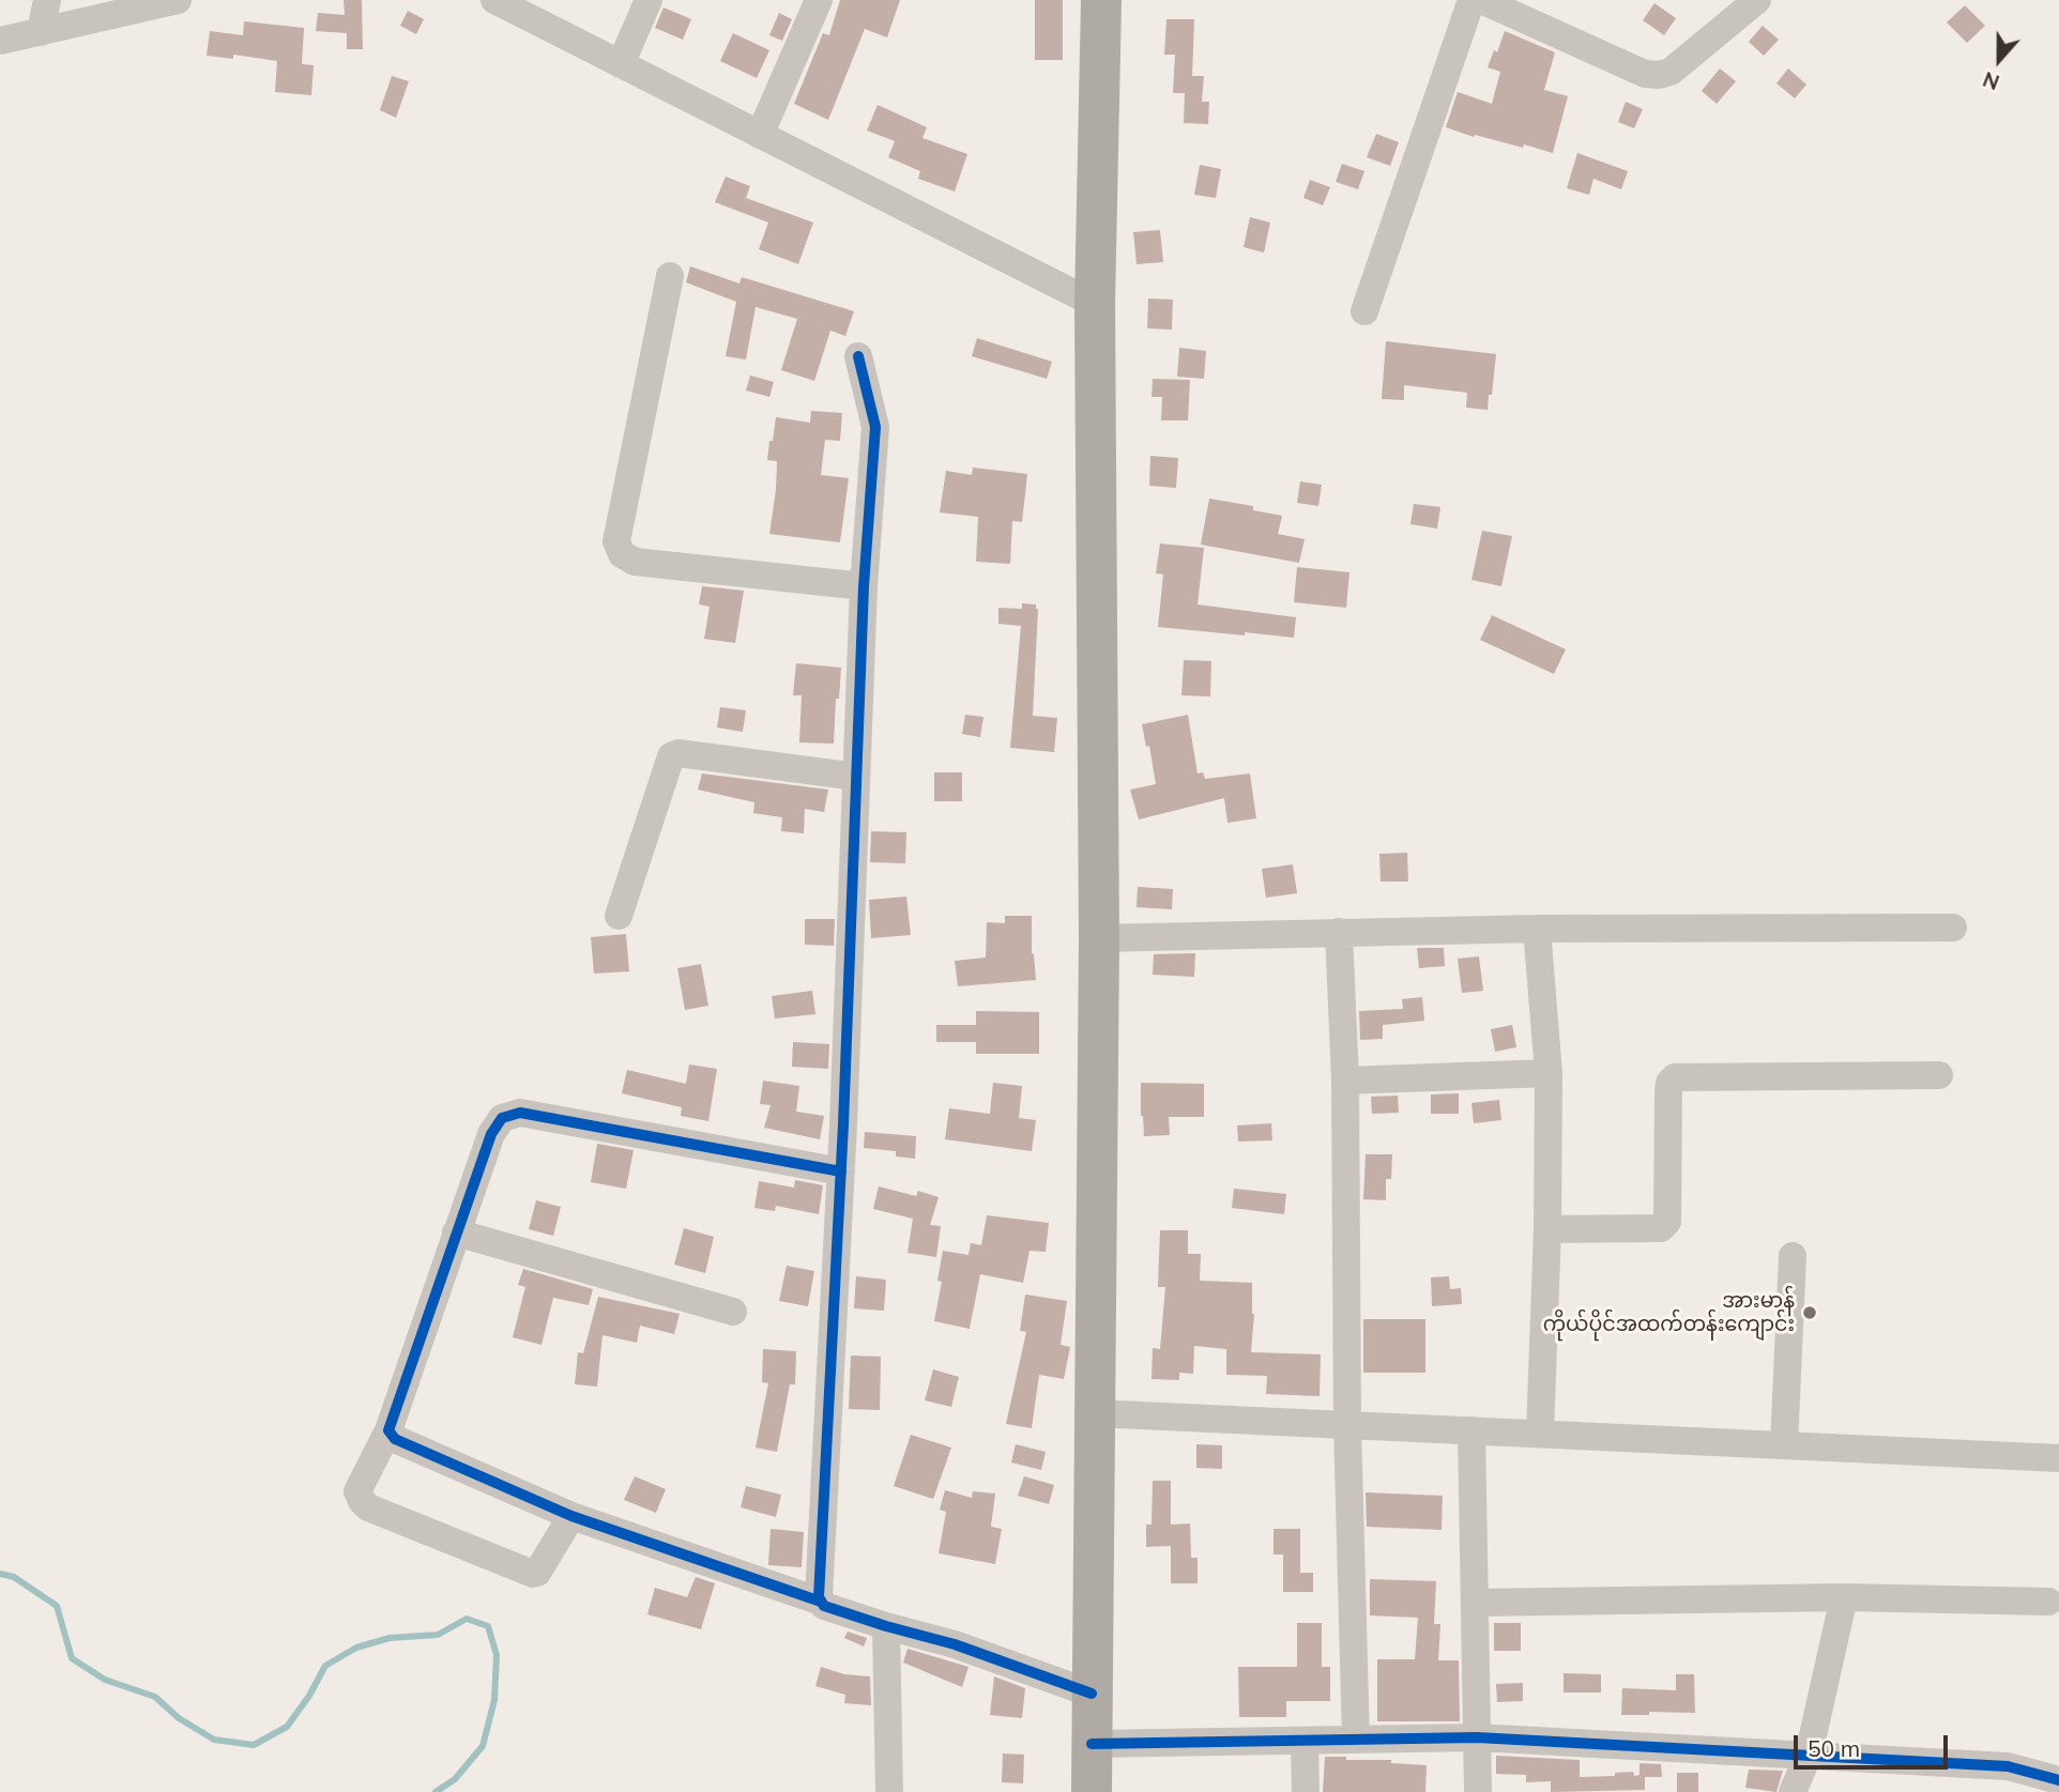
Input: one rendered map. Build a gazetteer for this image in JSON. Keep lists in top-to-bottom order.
{
  "places": ["အားမာန် ကိုယ်ပိုင်အထက်တန်းကျောင်း"],
  "scale_bar": "50 m",
  "north": "bottom"
}
